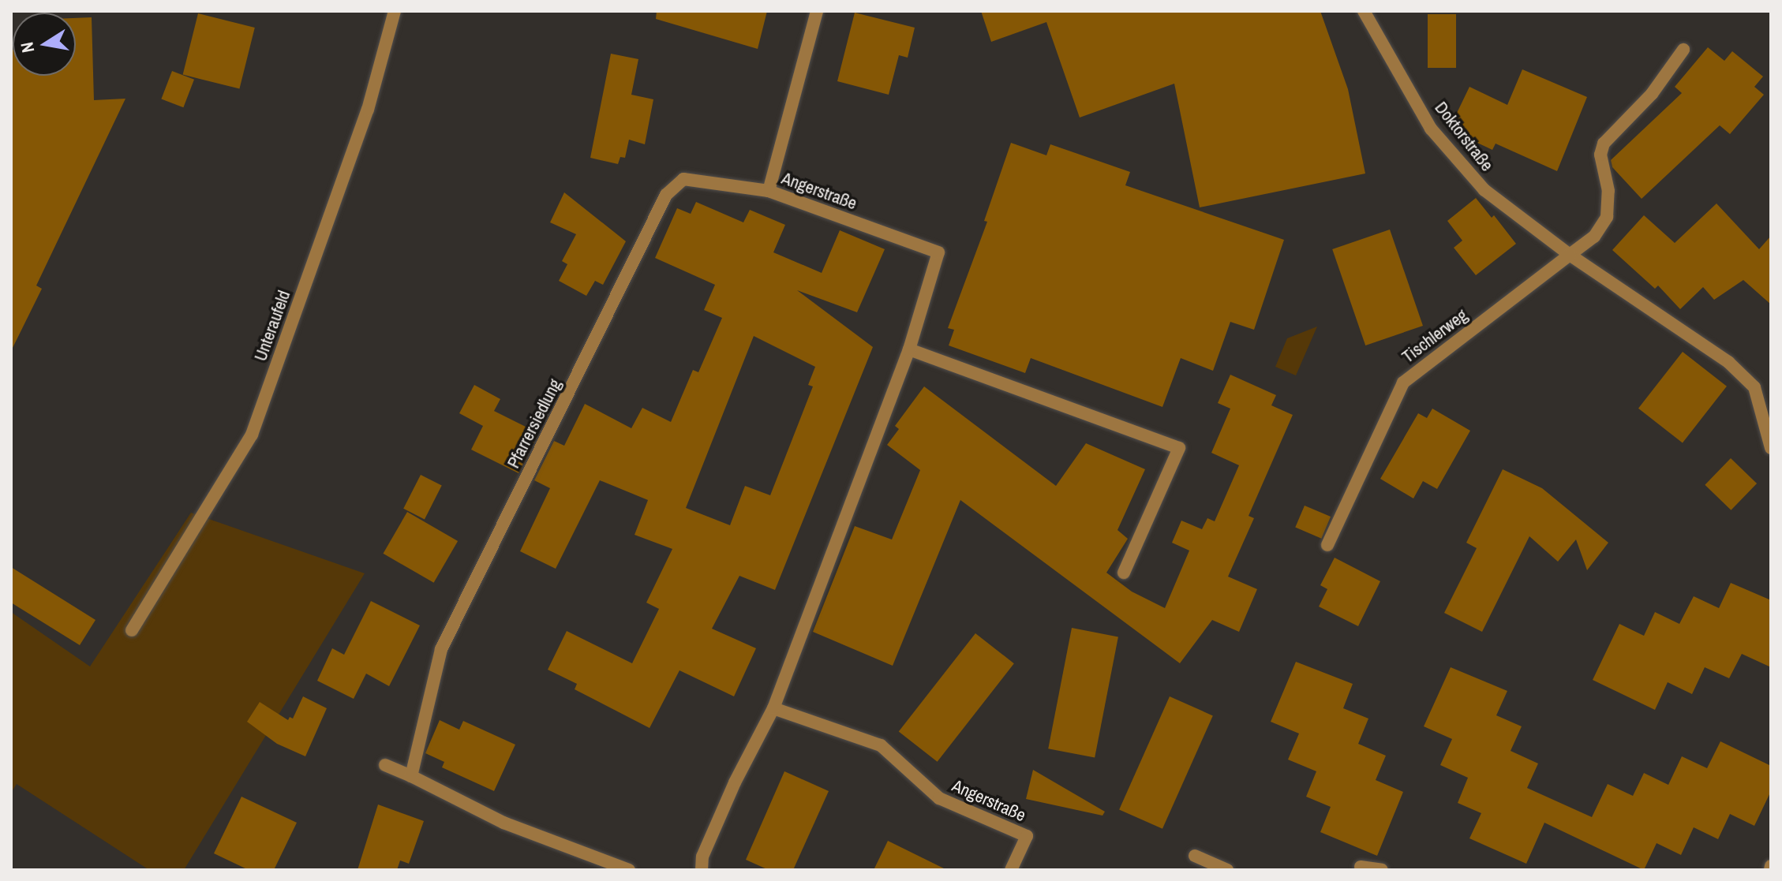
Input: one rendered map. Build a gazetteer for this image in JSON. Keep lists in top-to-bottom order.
{
  "streets": {
    "street": [
      "Doktorstraße",
      "Angerstraße",
      "Unteraufeld",
      "Tischlerweg",
      "Pfarrersiedlung"
    ]
  },
  "crossings": [
    ["Doktorstraße", "Tischlerweg"],
    ["Angerstraße", "Pfarrersiedlung"]
  ],
  "north": "left"
}
